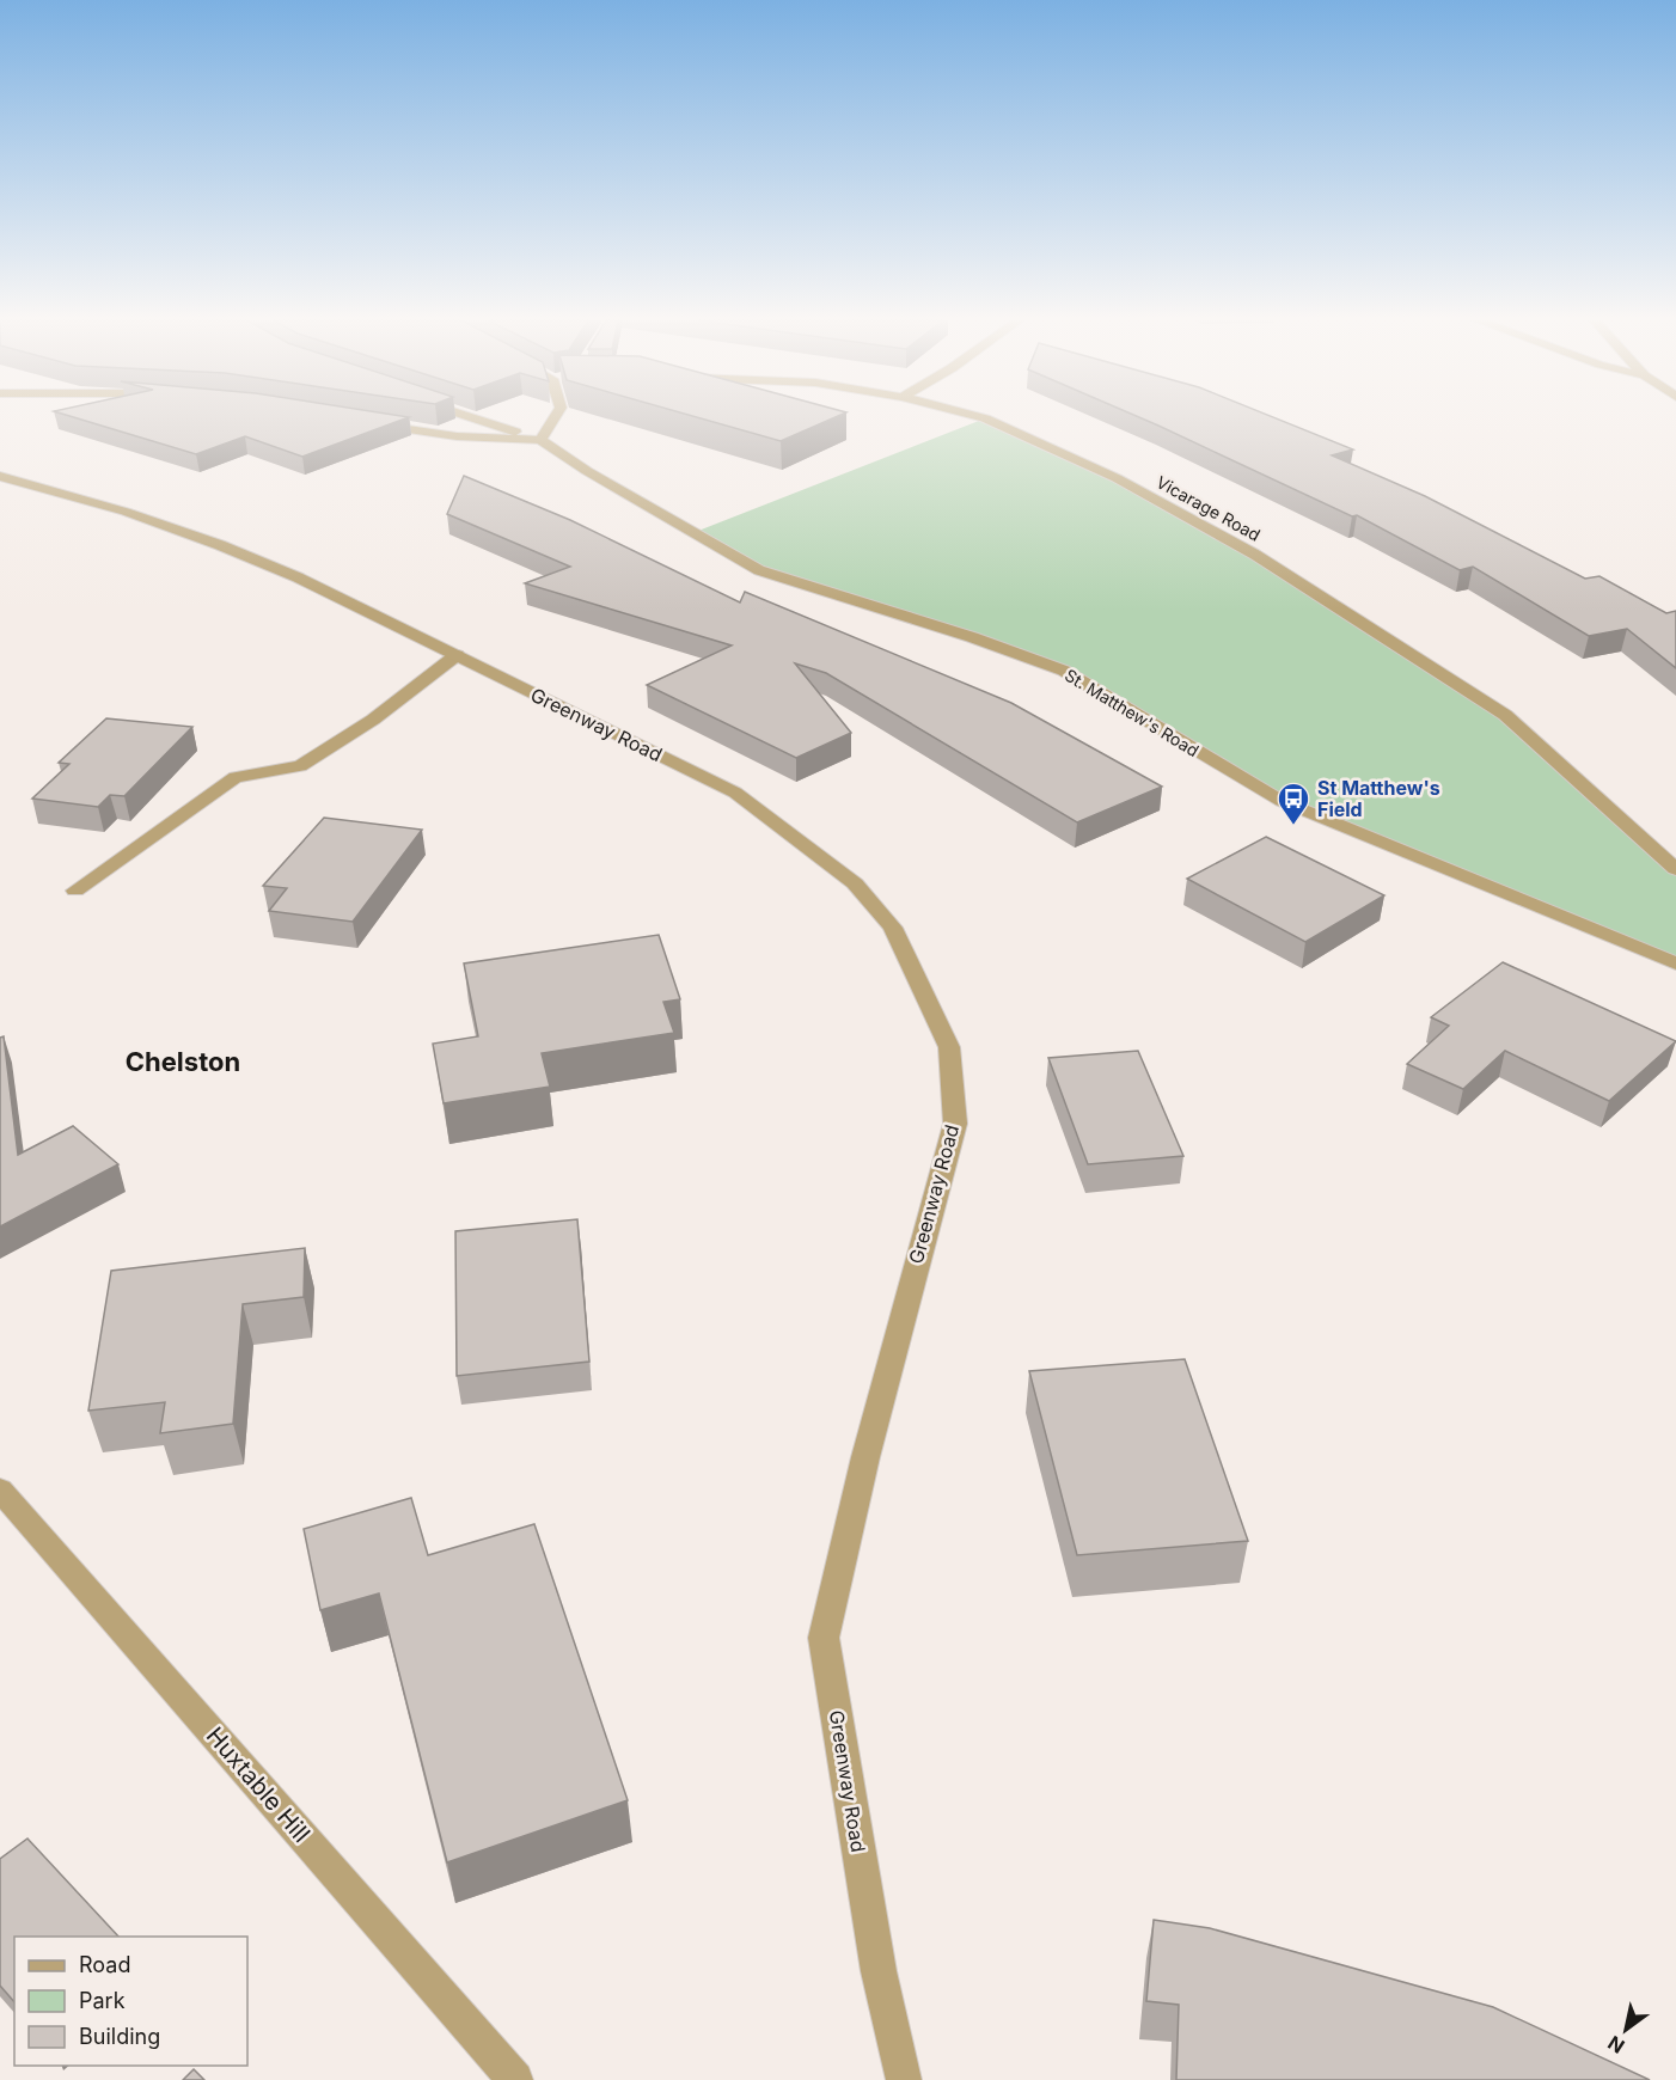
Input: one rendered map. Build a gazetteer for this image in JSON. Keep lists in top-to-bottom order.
{
  "streets": {
    "street": [
      "Vicarage Road",
      "St. Matthew's Road",
      "Greenway Road",
      "Huxtable Hill"
    ]
  },
  "districts": ["Chelston"],
  "places": {
    "bus stop": ["St Matthew's Field"]
  },
  "legend": ["Road", "Park", "Building"],
  "north": "bottom left"
}
